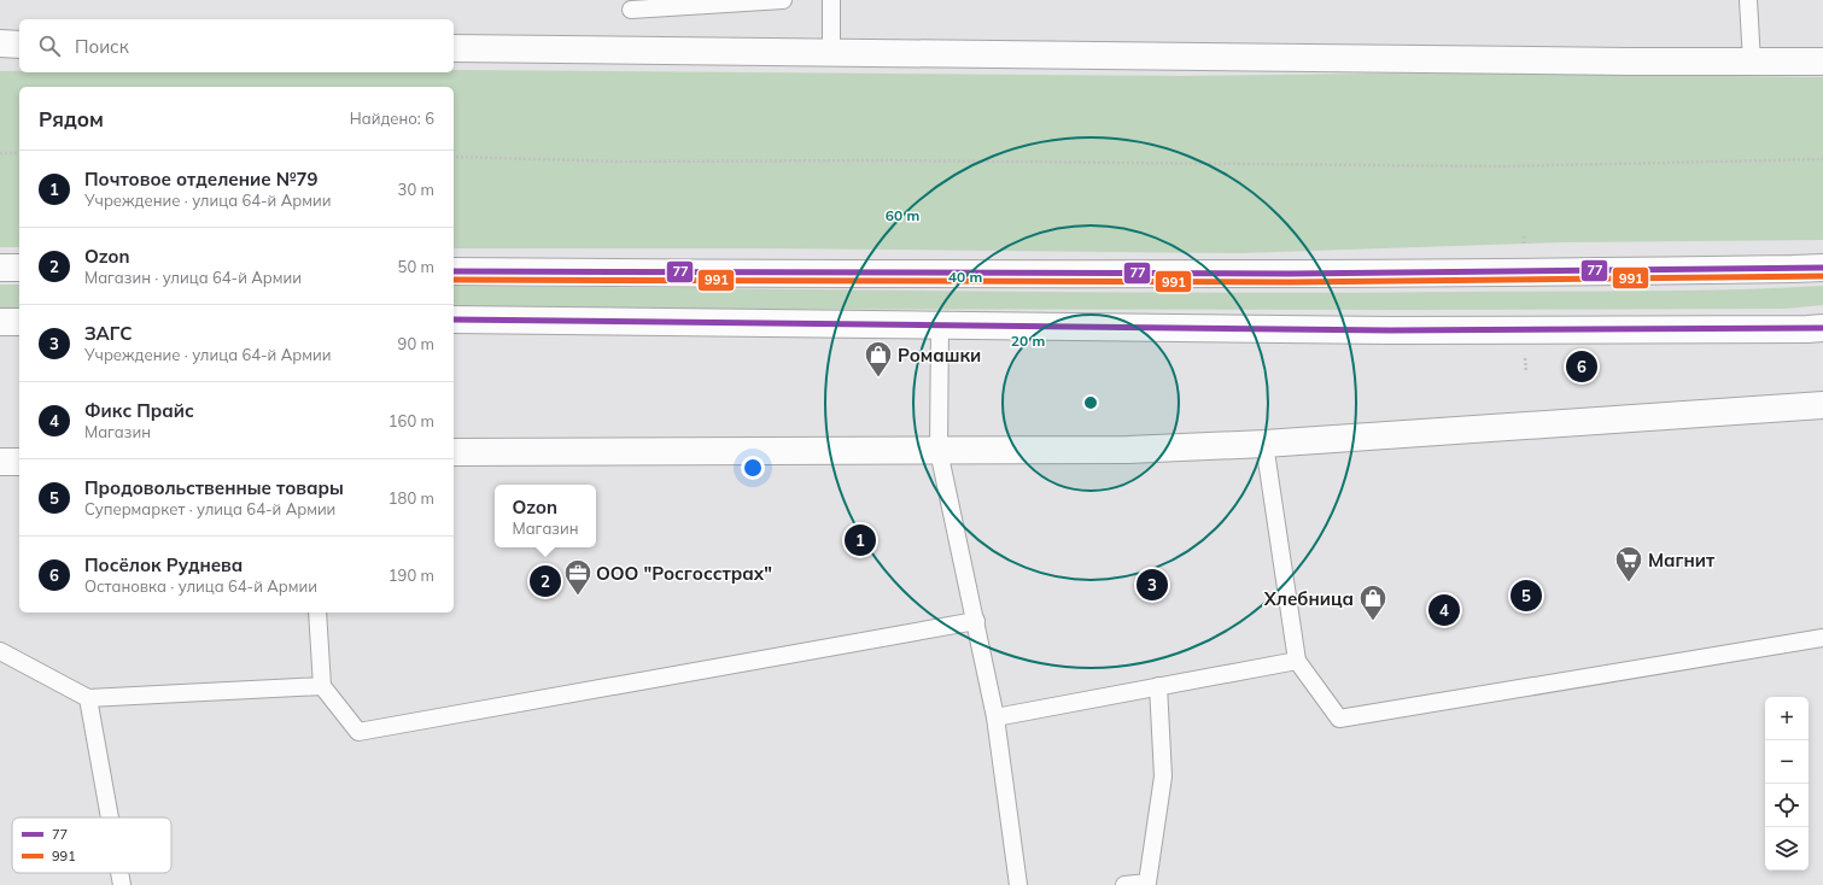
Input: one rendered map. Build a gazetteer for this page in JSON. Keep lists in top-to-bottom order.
{
  "places": {
    "shop": ["Ромашки", "Хлебница"],
    "supermarket": ["Магнит"],
    "office": ["ООО \"Росгосстрах\""]
  },
  "lines": ["transit line 77", "transit line 991"],
  "legend": ["77", "991"],
  "page": {
    "search": "Поиск",
    "heading": ["Рядом", "Найдено: 6"],
    "list": [
      {
        "mark": "1",
        "name": "Почтовое отделение №79",
        "note": "Учреждение · улица 64-й Армии",
        "value": "30 m"
      },
      {
        "mark": "2",
        "name": "Ozon",
        "note": "Магазин · улица 64-й Армии",
        "value": "50 m"
      },
      {
        "mark": "3",
        "name": "ЗАГС",
        "note": "Учреждение · улица 64-й Армии",
        "value": "90 m"
      },
      {
        "mark": "4",
        "name": "Фикс Прайс",
        "note": "Магазин",
        "value": "160 m"
      },
      {
        "mark": "5",
        "name": "Продовольственные товары",
        "note": "Супермаркет · улица 64-й Армии",
        "value": "180 m"
      },
      {
        "mark": "6",
        "name": "Посёлок Руднева",
        "note": "Остановка · улица 64-й Армии",
        "value": "190 m"
      }
    ],
    "pins": [
      "6",
      "1",
      "2",
      "3",
      "5",
      "4"
    ],
    "popup": ["Ozon", "Магазин"],
    "map_buttons": ["+", "−"]
  },
  "rings": ["60 m", "40 m", "20 m"]
}
